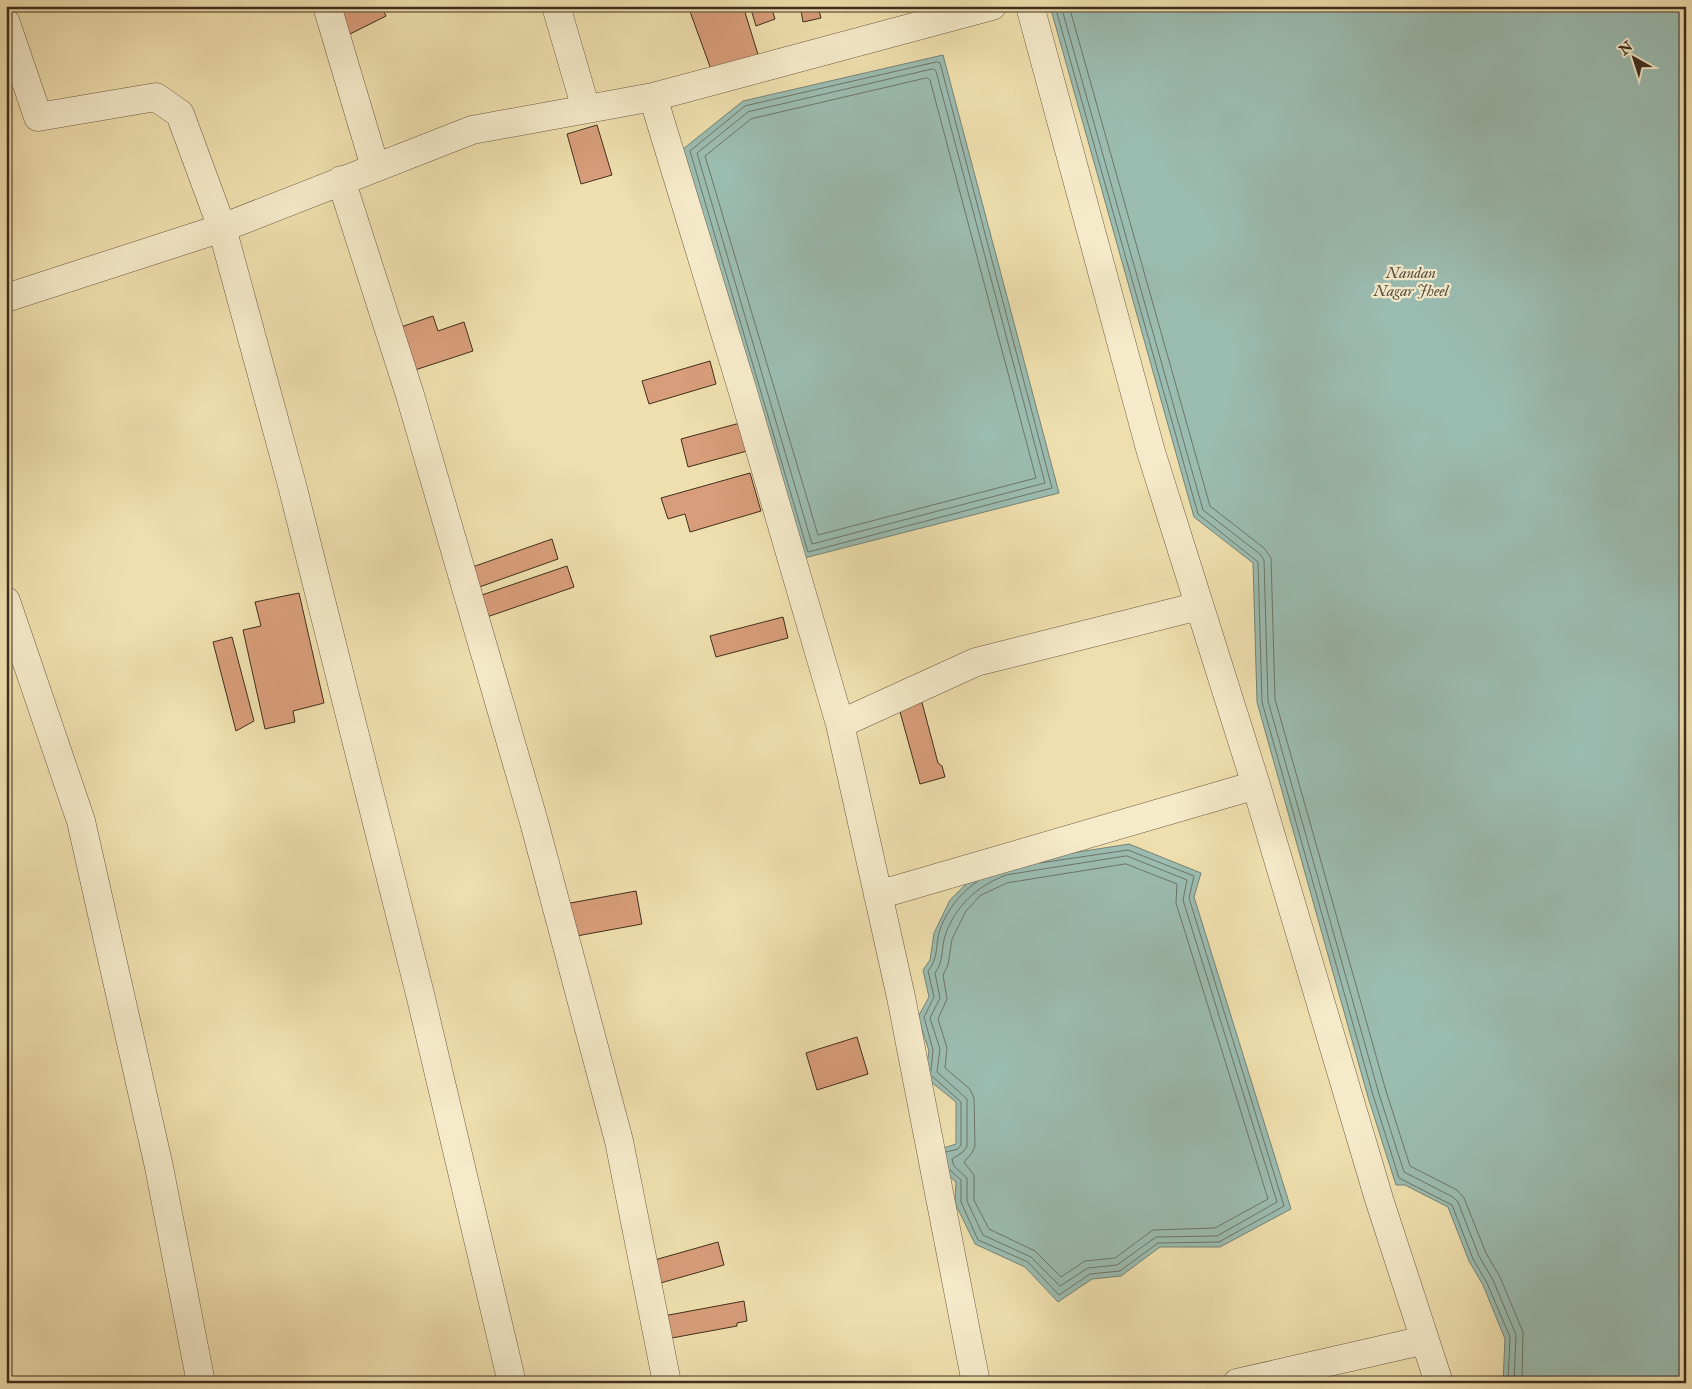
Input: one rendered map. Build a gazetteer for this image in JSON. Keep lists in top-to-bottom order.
{
  "water": ["Nandan Nagar Jheel"],
  "north": "top left"
}
